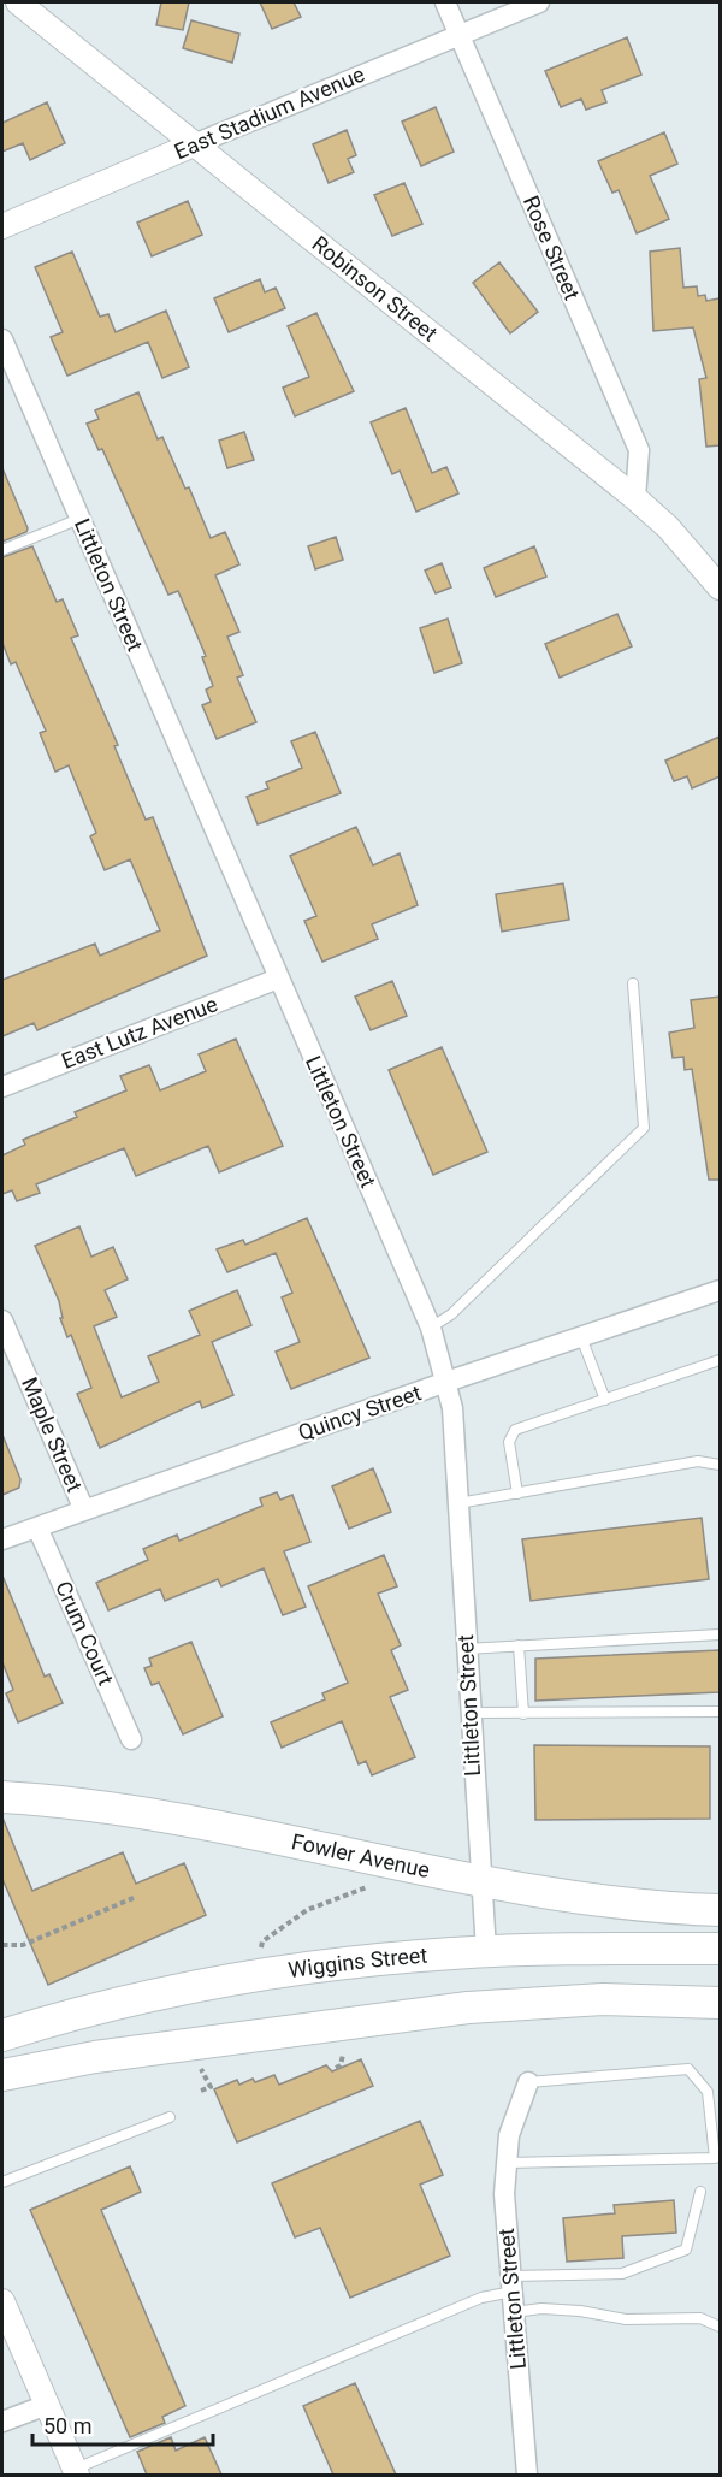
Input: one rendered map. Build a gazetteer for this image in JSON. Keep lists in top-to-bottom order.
{
  "streets": {
    "main road": ["Fowler Avenue", "Wiggins Street"],
    "street": [
      "East Stadium Avenue",
      "Rose Street",
      "Robinson Street",
      "Littleton Street",
      "East Lutz Avenue",
      "Quincy Street",
      "Maple Street",
      "Crum Court"
    ]
  },
  "crossings": [
    ["East Stadium Avenue", "Rose Street"],
    ["East Stadium Avenue", "Robinson Street"],
    ["Rose Street", "Robinson Street"],
    ["Littleton Street", "East Lutz Avenue"],
    ["Littleton Street", "Quincy Street"],
    ["Littleton Street", "Fowler Avenue"],
    ["Littleton Street", "Wiggins Street"],
    ["Quincy Street", "Maple Street"],
    ["Quincy Street", "Crum Court"]
  ],
  "scale_bar": "50 m"
}
